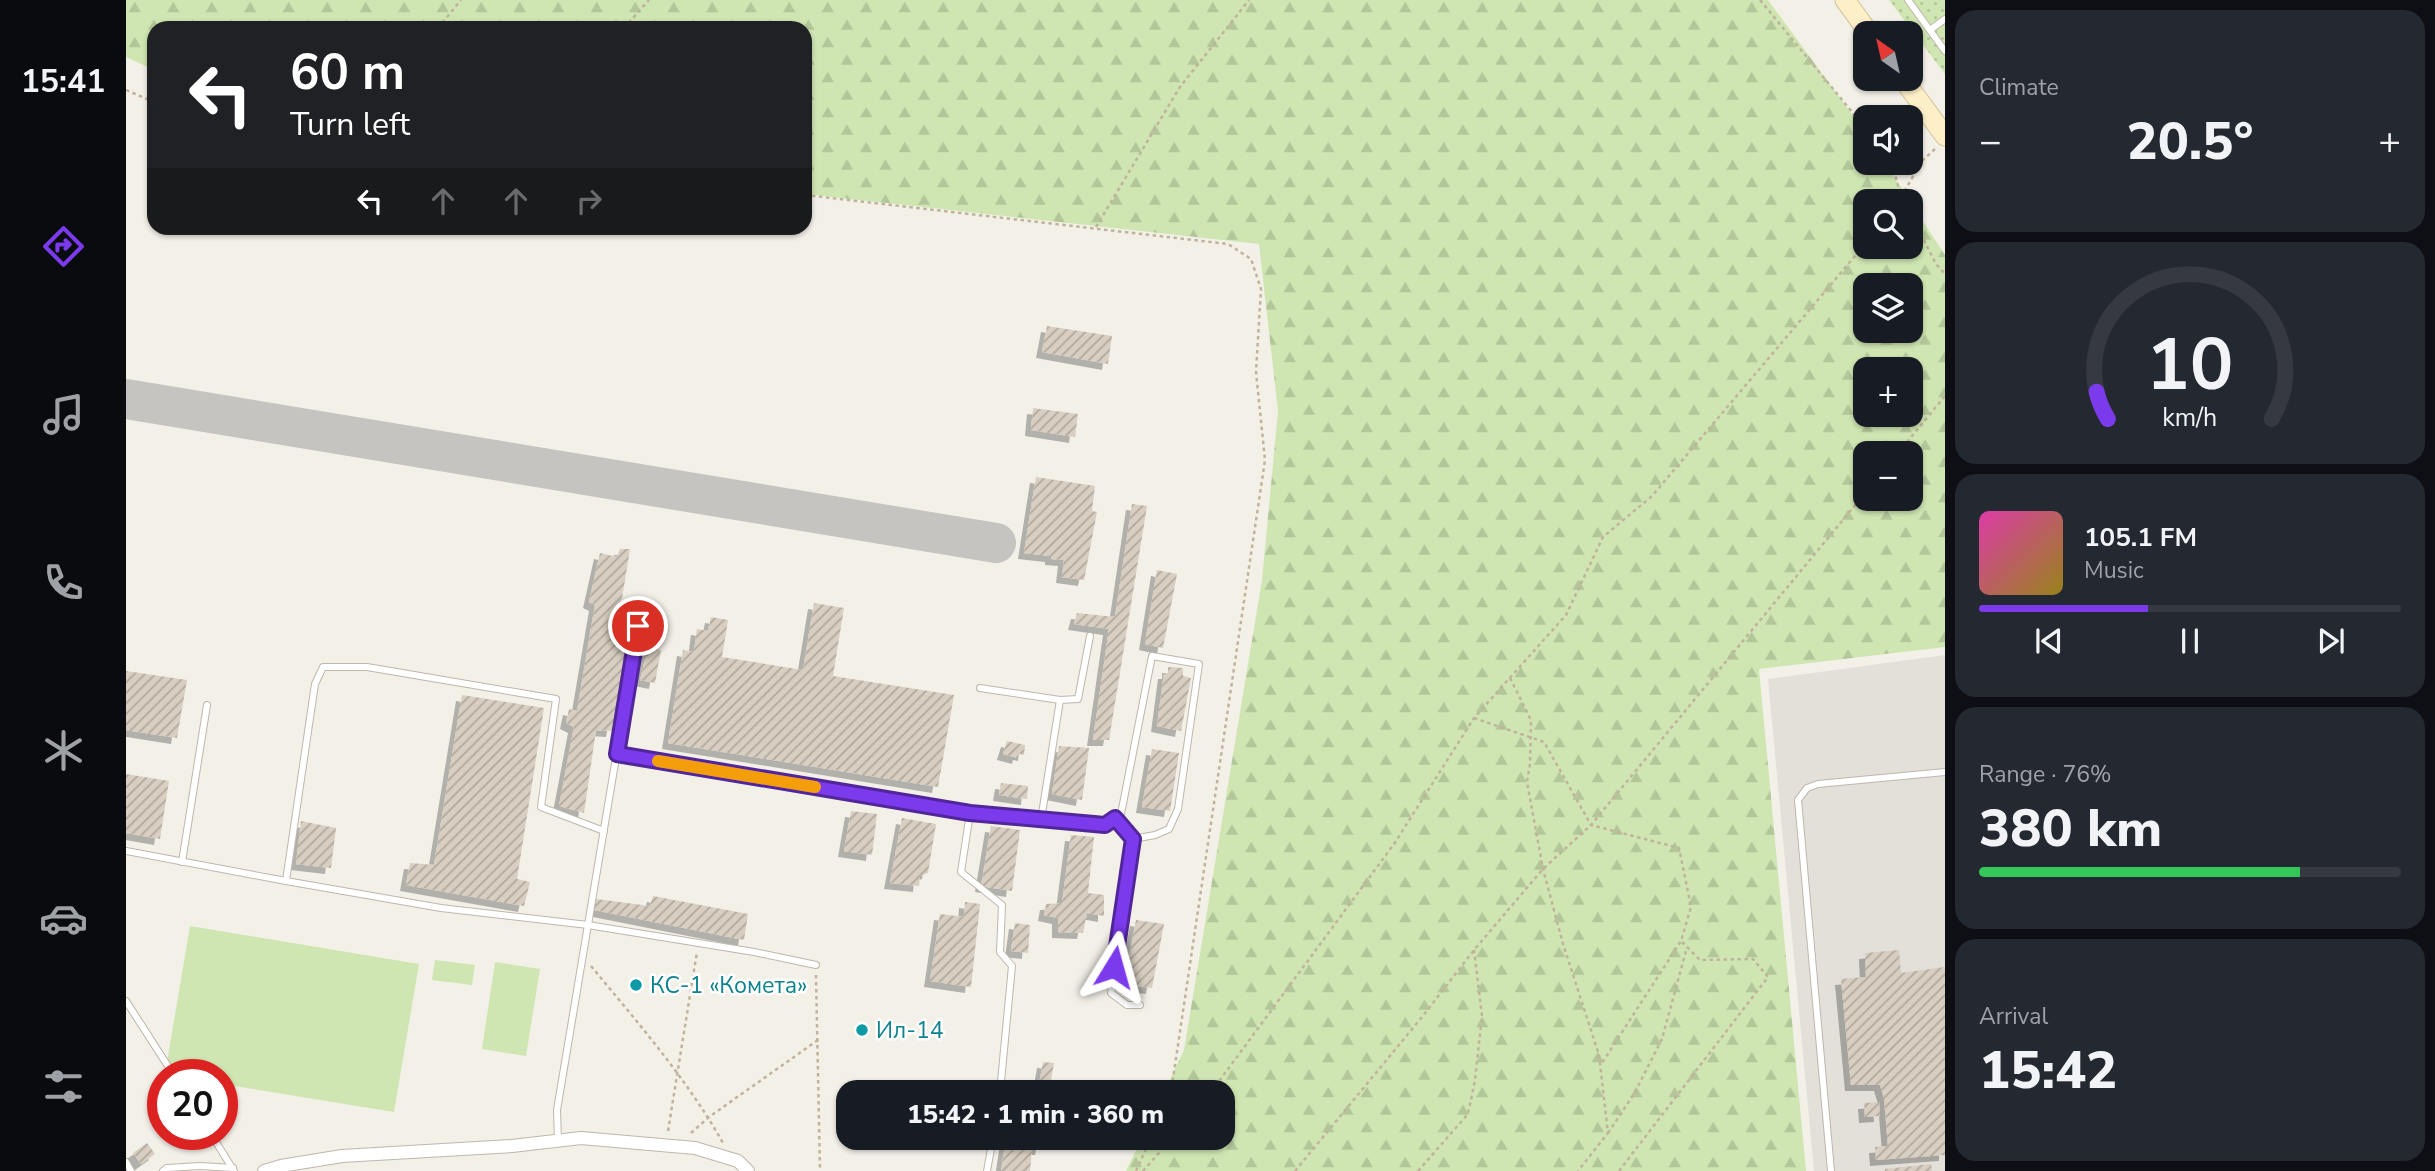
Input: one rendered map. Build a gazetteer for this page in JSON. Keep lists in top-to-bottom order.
{
  "places": ["КС-1 «Комета»", "Ил-14"],
  "north": "top left",
  "page": {
    "tabs": "15:41",
    "tile": [
      "Climate",
      ["Range · 76%", "380 km"],
      ["Arrival", "15:42"]
    ],
    "map_buttons": ["+", "−"],
    "turn": ["60 m", "Turn left"],
    "heat": ["−", "20.5°", "+"],
    "song": ["105.1 FM", "Music"],
    "limit": "20",
    "trip": "15:42 · 1 min · 360 m",
    "gauge": ["10", "km/h"]
  }
}
